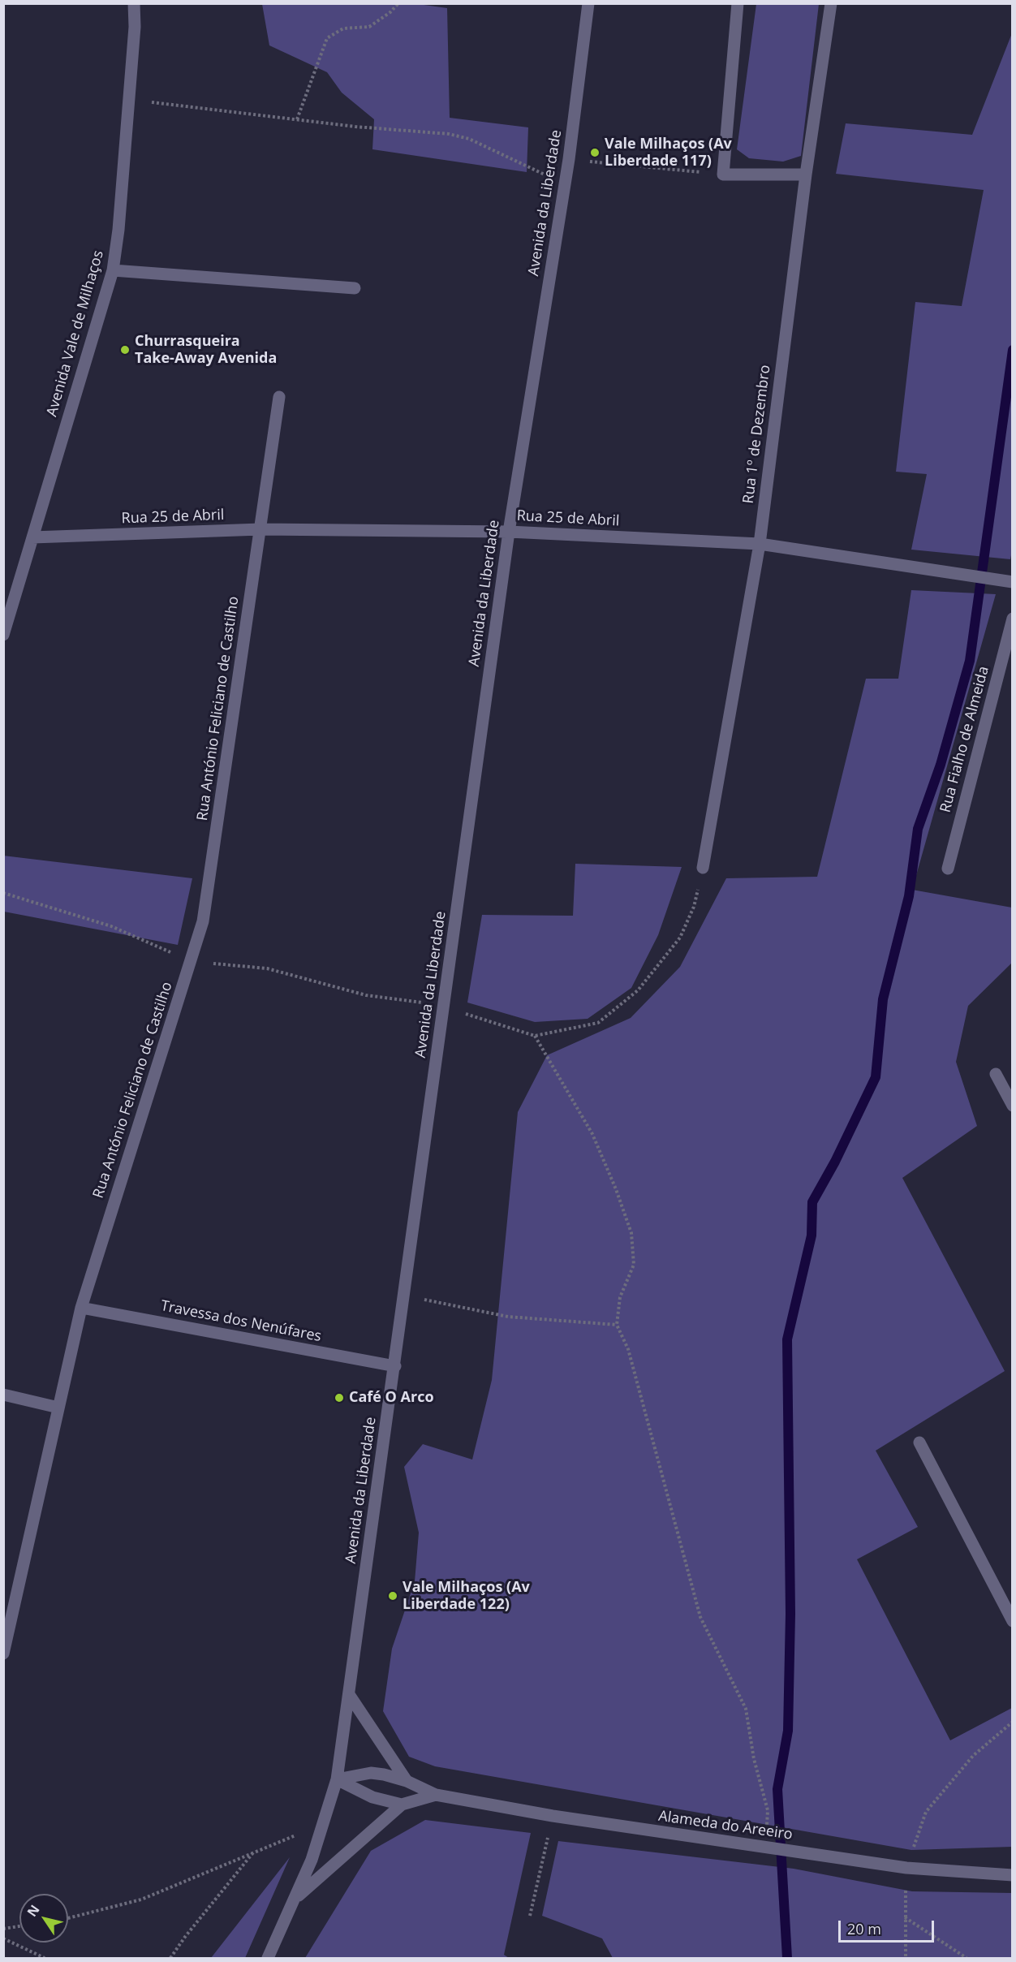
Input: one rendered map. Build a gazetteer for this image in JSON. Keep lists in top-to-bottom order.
{
  "streets": {
    "street": [
      "Avenida da Liberdade",
      "Avenida Vale de Milhaços",
      "Rua 1º de Dezembro",
      "Rua 25 de Abril",
      "Rua António Feliciano de Castilho",
      "Rua Fialho de Almeida",
      "Travessa dos Nenúfares",
      "Alameda do Areeiro"
    ]
  },
  "crossings": [
    ["Avenida da Liberdade", "Rua 25 de Abril"],
    ["Avenida da Liberdade", "Travessa dos Nenúfares"],
    ["Avenida da Liberdade", "Alameda do Areeiro"],
    ["Avenida Vale de Milhaços", "Rua 25 de Abril"],
    ["Rua 1º de Dezembro", "Rua 25 de Abril"],
    ["Rua 25 de Abril", "Rua António Feliciano de Castilho"],
    ["Rua António Feliciano de Castilho", "Travessa dos Nenúfares"]
  ],
  "places": [
    "Vale Milhaços (Av Liberdade 117)",
    "Churrasqueira Take-Away Avenida",
    "Café O Arco",
    "Vale Milhaços (Av Liberdade 122)"
  ],
  "scale_bar": "20 m",
  "north": "top left"
}
